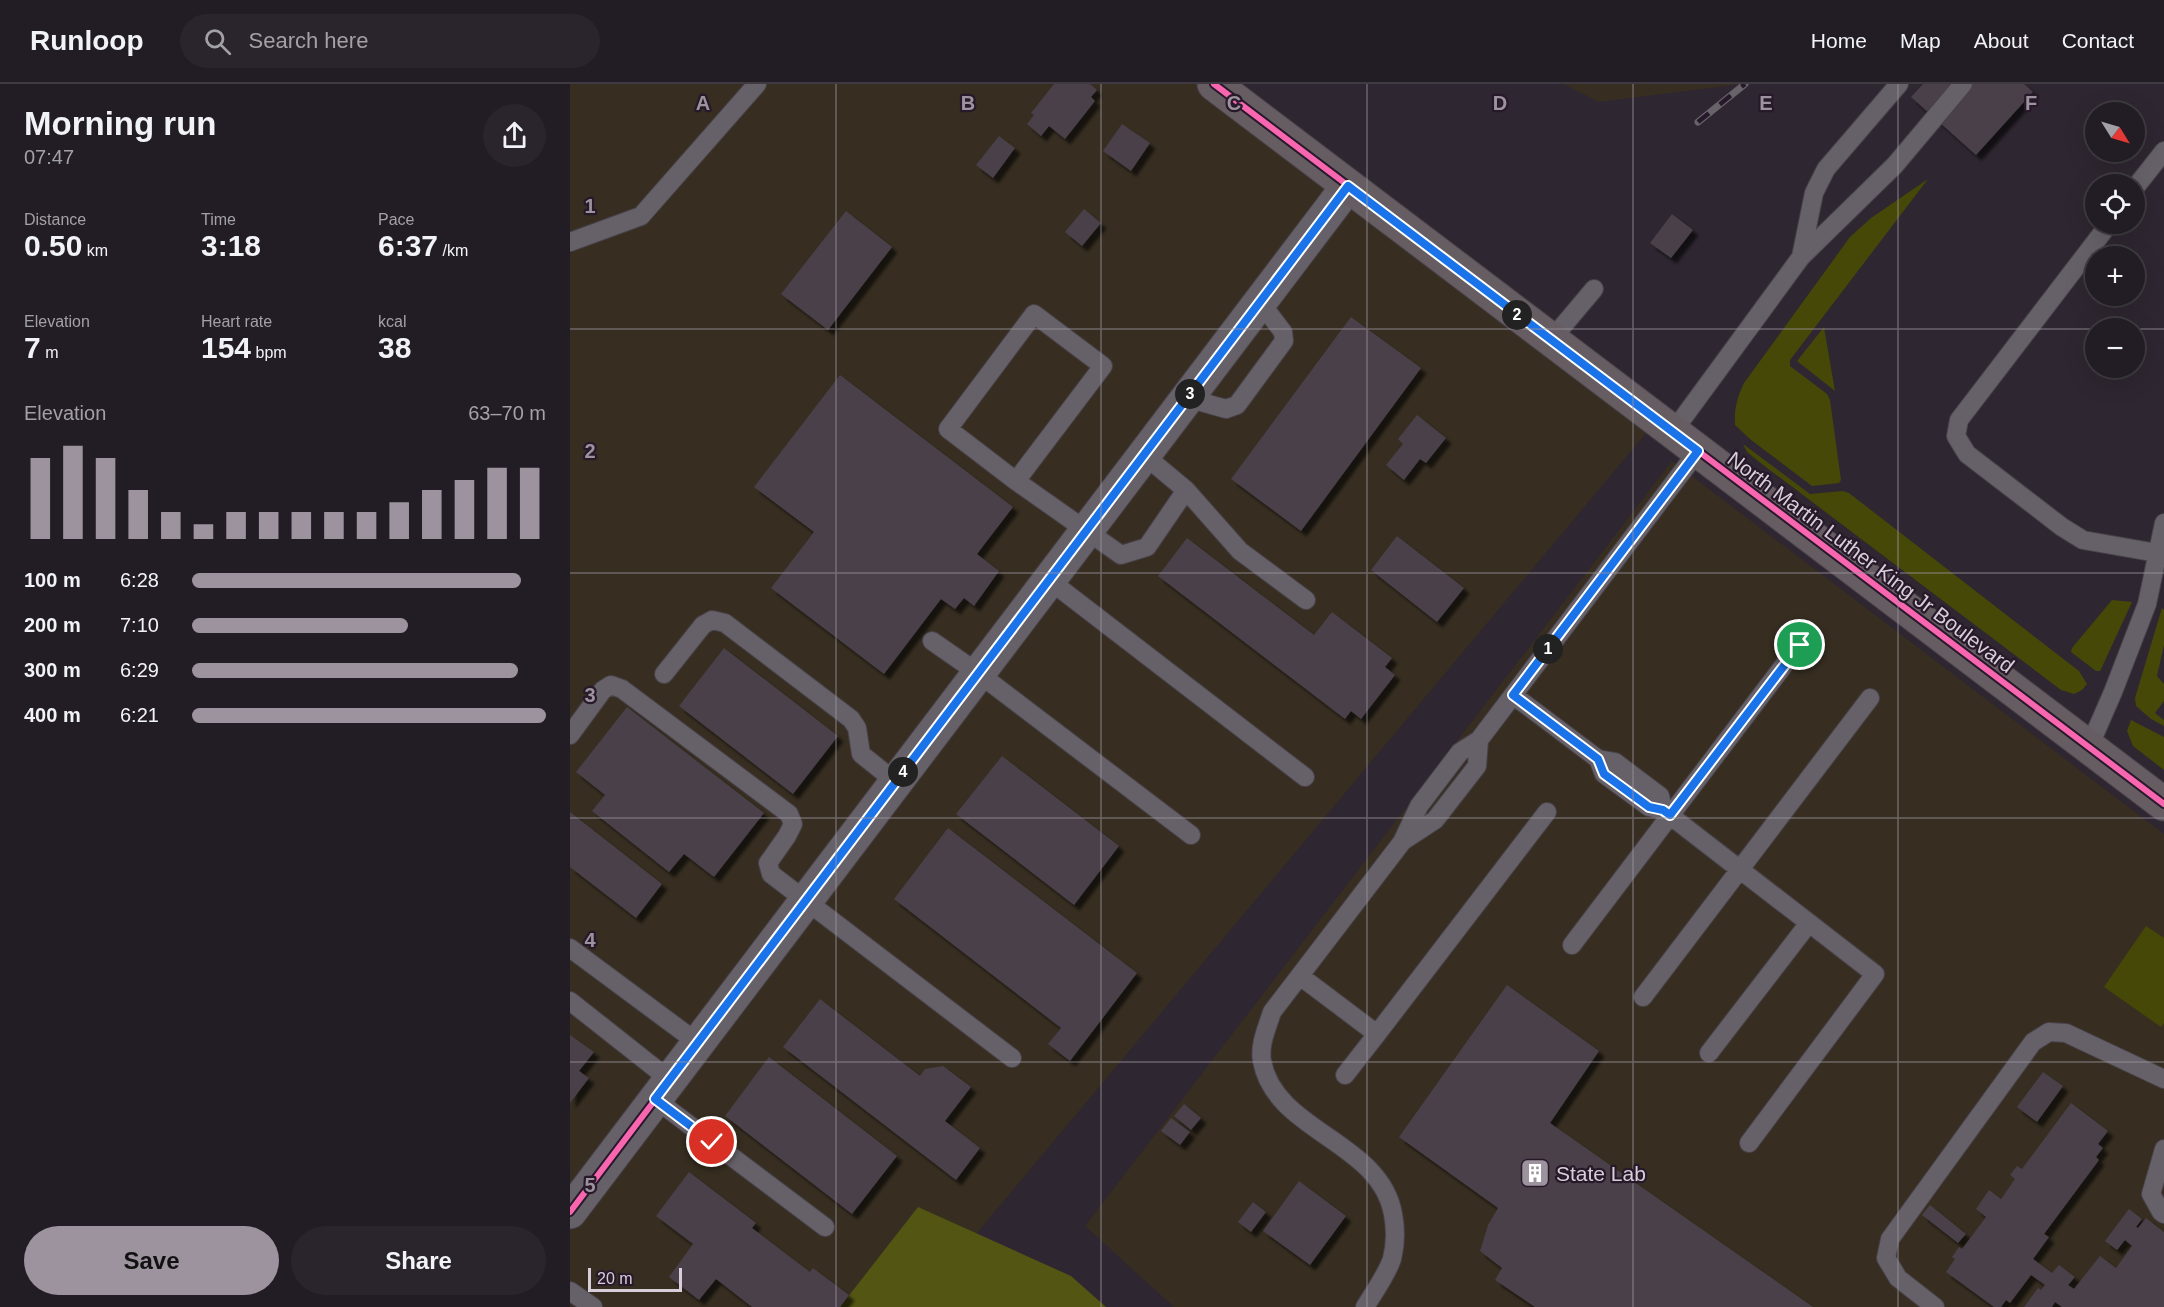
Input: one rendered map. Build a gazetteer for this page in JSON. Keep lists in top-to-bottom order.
{
  "streets": {
    "street": ["North Martin Luther King Jr Boulevard"]
  },
  "places": {
    "building": ["State Lab"]
  },
  "scale_bar": "20 m",
  "north": "bottom right",
  "page": {
    "header": "Runloop",
    "search": "Search here",
    "nav": [
      "Home",
      "Map",
      "About",
      "Contact"
    ],
    "heading": ["Morning run", "07:47"],
    "map_buttons": ["+", "−"],
    "stats": [
      ["Distance", "0.50 km"],
      ["Time", "3:18"],
      ["Pace", "6:37 /km"],
      ["Elevation", "7 m"],
      ["Heart rate", "154 bpm"],
      ["kcal", "38"]
    ],
    "pins": [
      "2",
      "3",
      "1",
      "4"
    ],
    "chart": ["Elevation", "63–70 m"],
    "list": [
      {
        "name": "100 m",
        "note": "6:28"
      },
      {
        "name": "200 m",
        "note": "7:10"
      },
      {
        "name": "300 m",
        "note": "6:29"
      },
      {
        "name": "400 m",
        "note": "6:21"
      }
    ],
    "buttons": ["Save", "Share"],
    "scale": "20 m"
  },
  "grid": {
    "columns": [
      "A",
      "B",
      "C",
      "D",
      "E",
      "F"
    ],
    "rows": [
      "1",
      "2",
      "3",
      "4",
      "5"
    ]
  }
}
